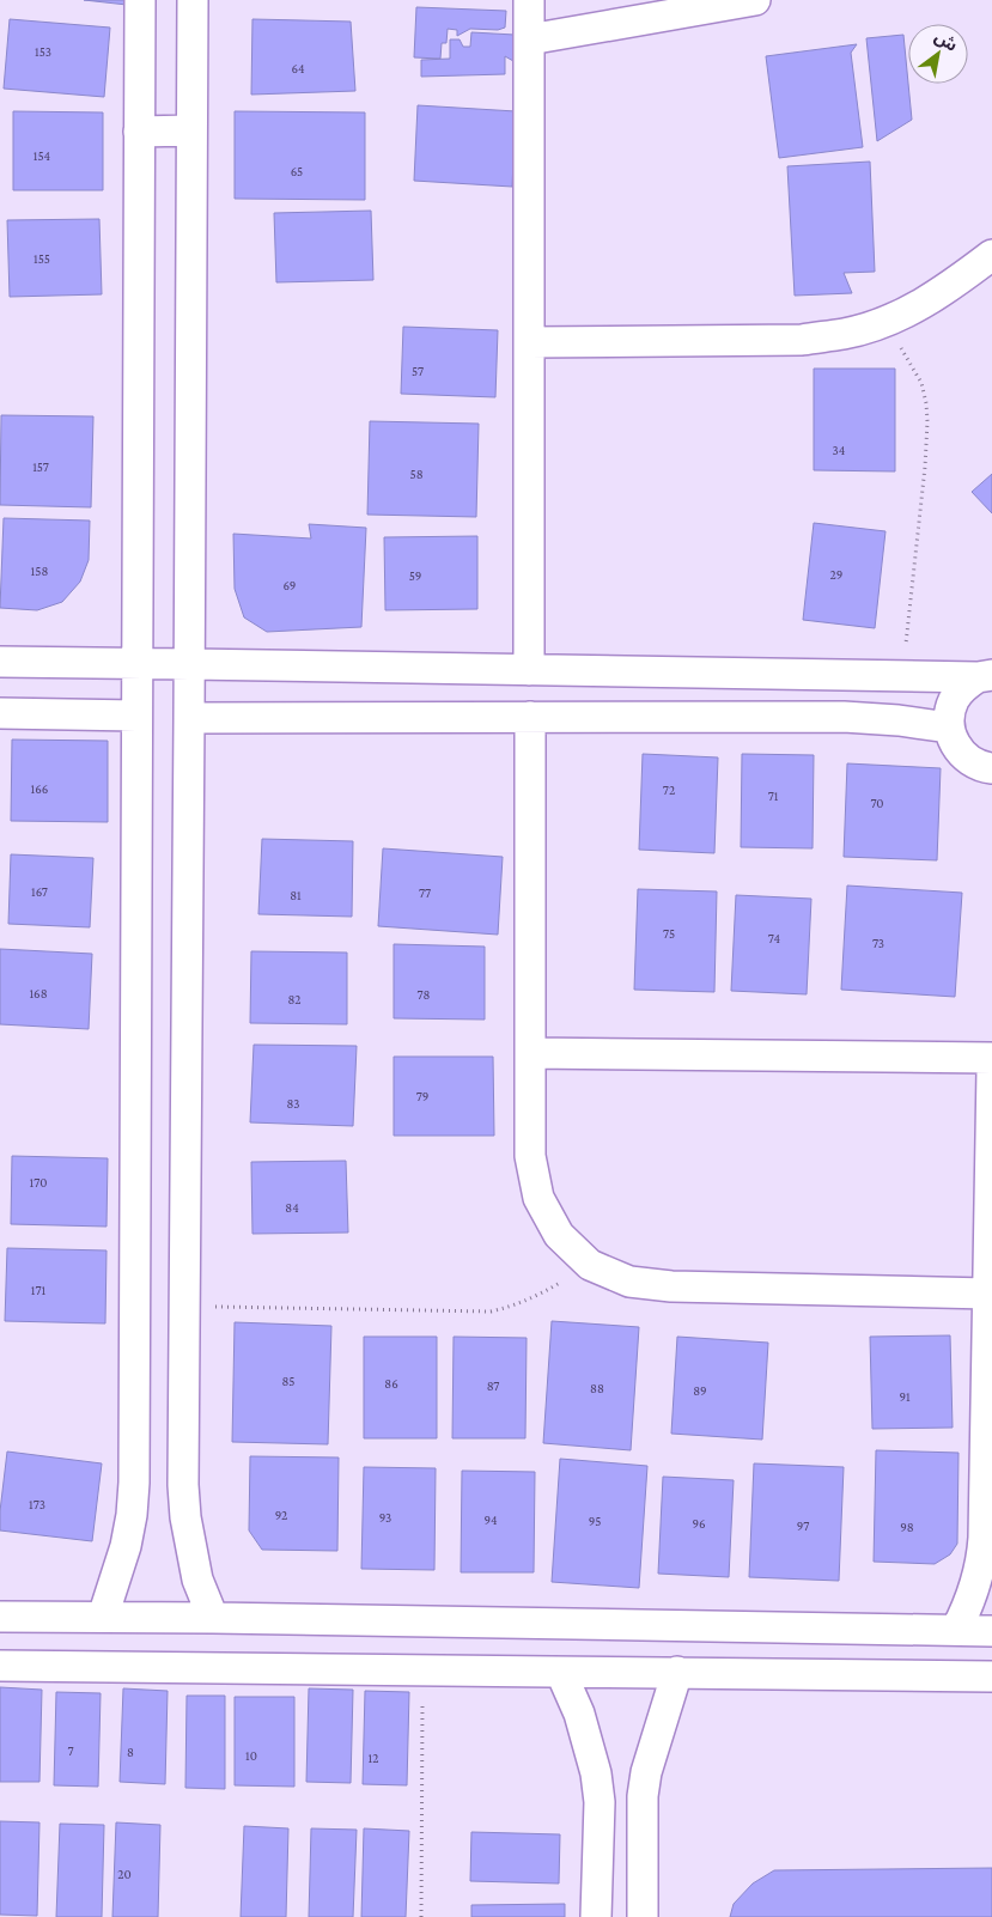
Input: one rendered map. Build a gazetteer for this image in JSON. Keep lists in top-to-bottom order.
{
  "house_numbers": [
    "153",
    "64",
    "154",
    "65",
    "155",
    "57",
    "34",
    "157",
    "58",
    "158",
    "29",
    "59",
    "69",
    "166",
    "72",
    "71",
    "70",
    "167",
    "77",
    "81",
    "75",
    "74",
    "73",
    "168",
    "78",
    "82",
    "79",
    "83",
    "170",
    "84",
    "171",
    "85",
    "86",
    "87",
    "88",
    "89",
    "91",
    "173",
    "92",
    "93",
    "94",
    "95",
    "96",
    "97",
    "98",
    "7",
    "8",
    "10",
    "12",
    "20"
  ],
  "north": "top right"
}
